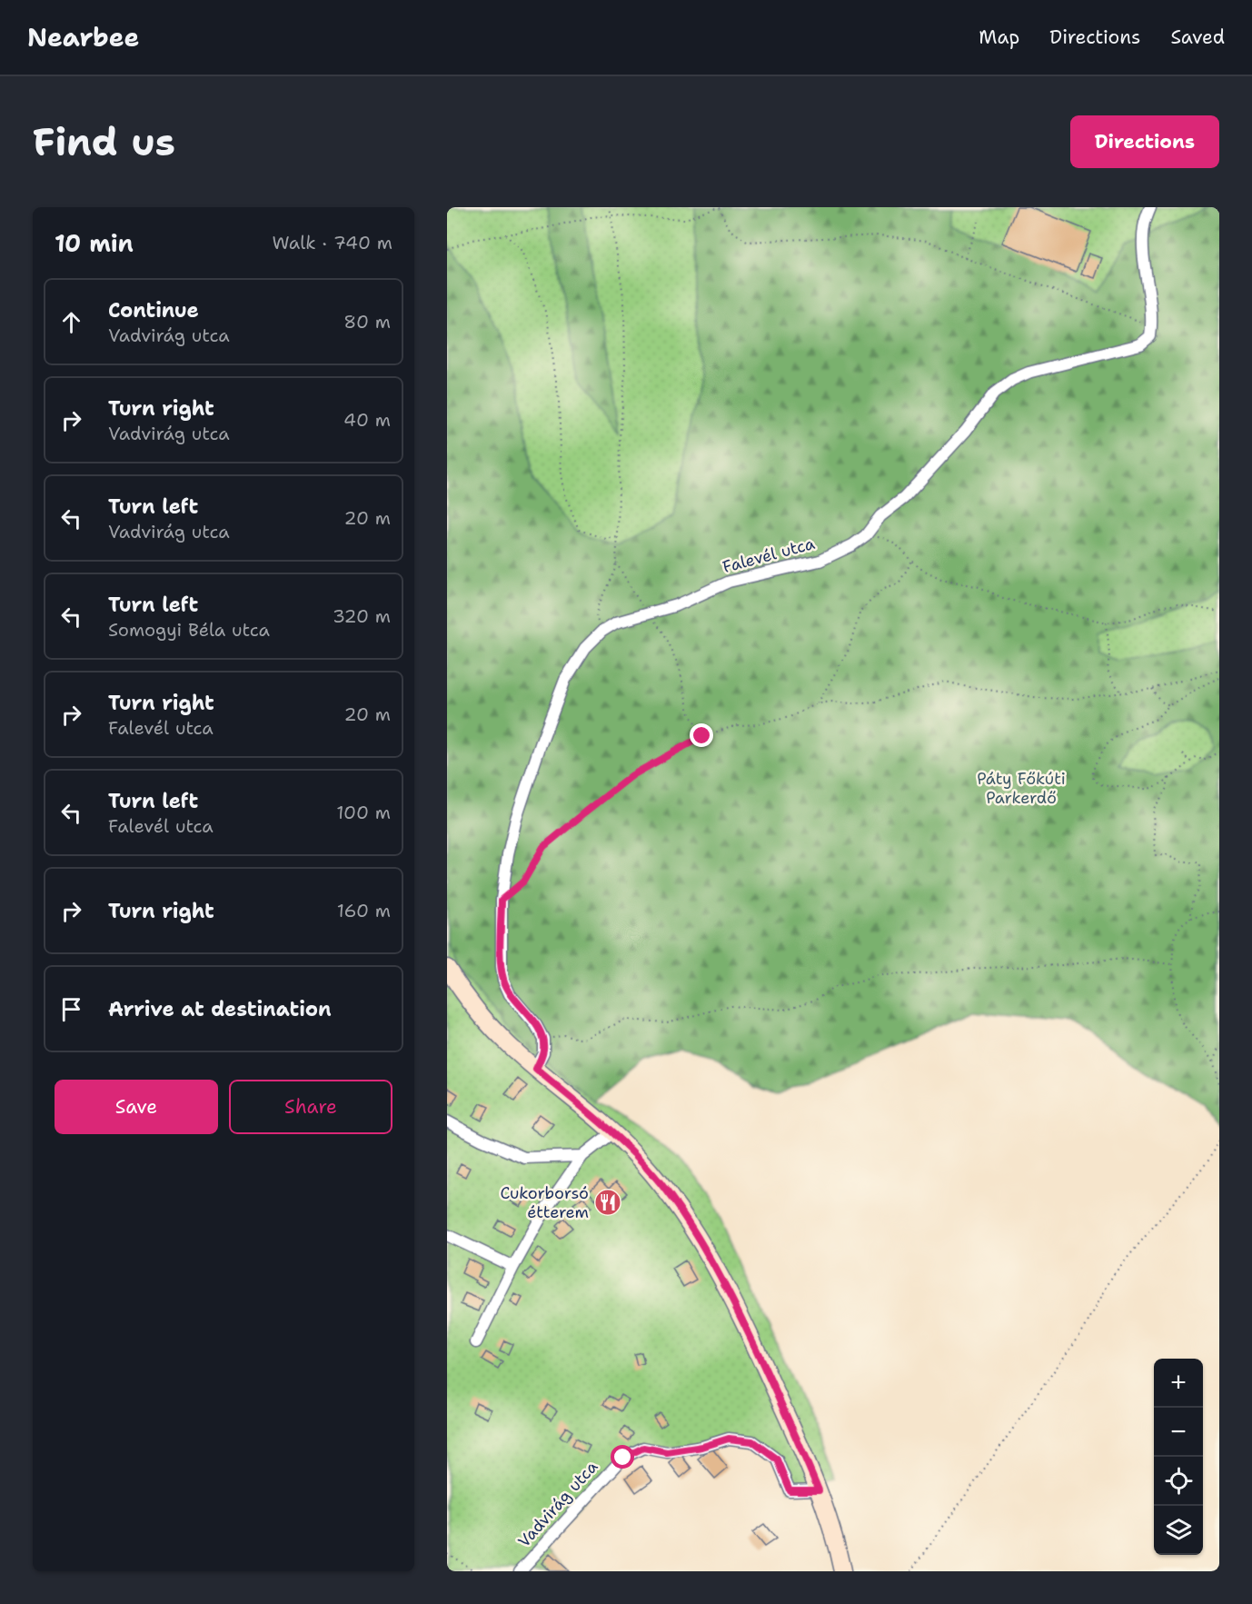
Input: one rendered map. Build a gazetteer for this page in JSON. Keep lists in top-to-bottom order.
{
  "streets": {
    "street": ["Falevél utca", "Vadvirág utca"]
  },
  "parks": ["Páty Főkúti Parkerdő"],
  "places": {
    "restaurant": ["Cukorborsó étterem"]
  },
  "page": {
    "header": "Nearbee",
    "nav": ["Map", "Directions", "Saved"],
    "buttons": [
      "Directions",
      ["Save", "Share"]
    ],
    "title": "Find us",
    "heading": ["10 min", "Walk · 740 m"],
    "list": [
      ["Continue", "Vadvirág utca", "80 m"],
      ["Turn right", "Vadvirág utca", "40 m"],
      ["Turn left", "Vadvirág utca", "20 m"],
      ["Turn left", "Somogyi Béla utca", "320 m"],
      ["Turn right", "Falevél utca", "20 m"],
      ["Turn left", "Falevél utca", "100 m"],
      ["Turn right", "160 m"],
      "Arrive at destination"
    ],
    "map_buttons": ["+", "−"]
  }
}
